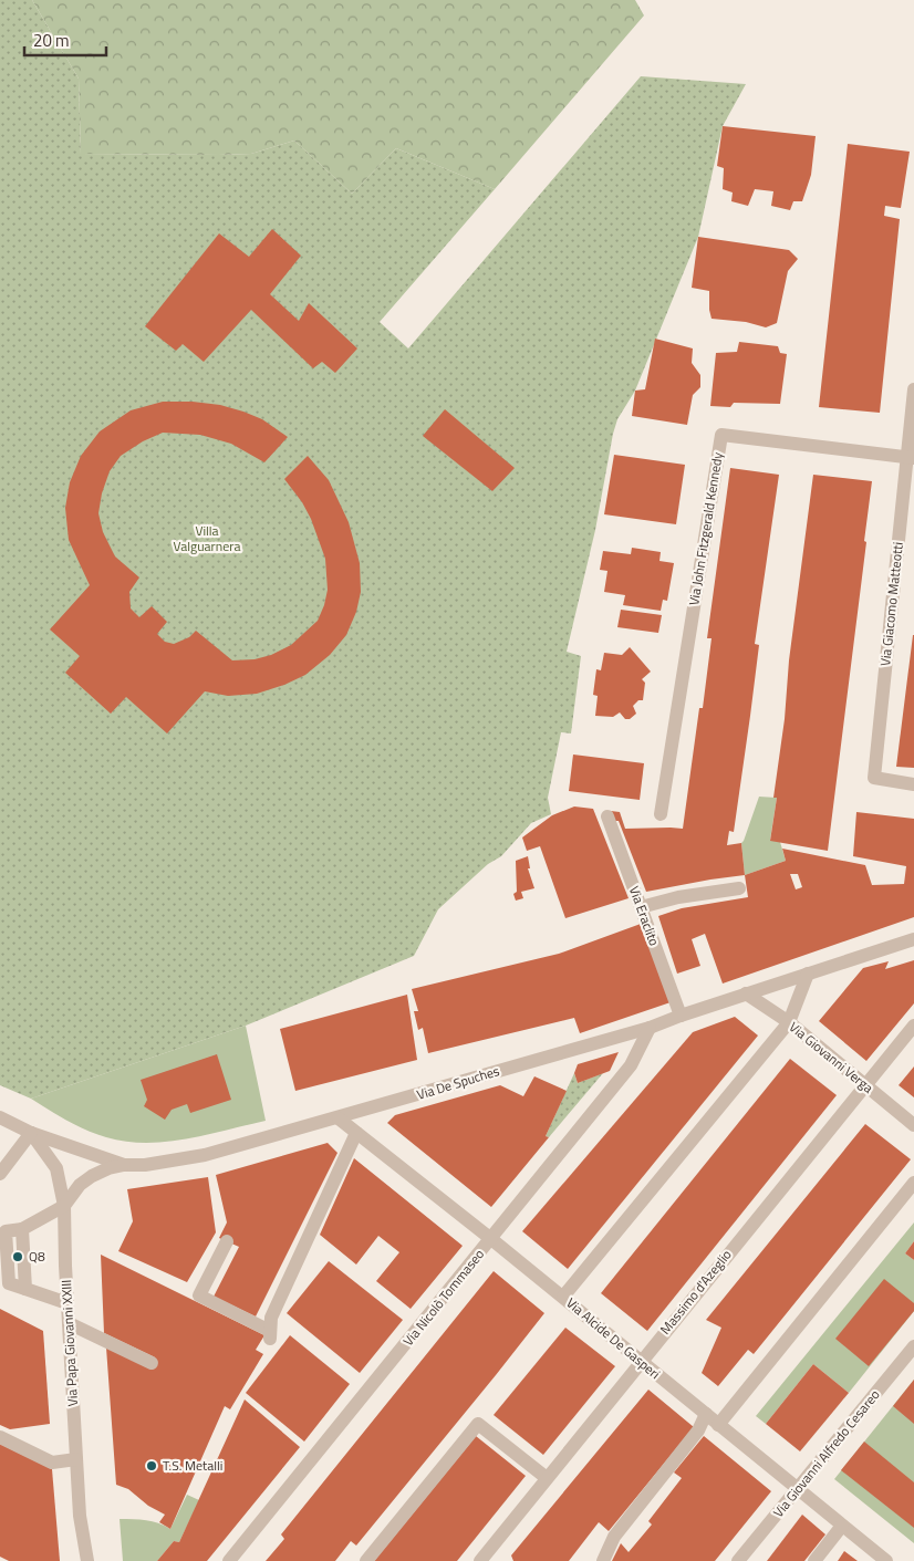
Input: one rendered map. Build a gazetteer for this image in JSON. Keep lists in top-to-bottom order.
{
  "streets": {
    "street": [
      "Via John Fitzgerald Kennedy",
      "Via Giacomo Matteotti",
      "Via Eraclito",
      "Via Giovanni Verga",
      "Via De Spuches",
      "Massimo d'Azeglio",
      "Via Nicolò Tommaseo",
      "Via Alcide De Gasperi",
      "Via Papa Giovanni XXIII",
      "Via Giovanni Alfredo Cesareo"
    ]
  },
  "crossings": [
    ["Via John Fitzgerald Kennedy", "Via Giacomo Matteotti"],
    ["Via Eraclito", "Via De Spuches"],
    ["Via Giovanni Verga", "Via De Spuches"],
    ["Via Giovanni Verga", "Massimo d'Azeglio"],
    ["Via De Spuches", "Via Nicolò Tommaseo"],
    ["Via De Spuches", "Via Alcide De Gasperi"],
    ["Via De Spuches", "Via Papa Giovanni XXIII"],
    ["Massimo d'Azeglio", "Via Alcide De Gasperi"],
    ["Via Nicolò Tommaseo", "Via Alcide De Gasperi"],
    ["Via Alcide De Gasperi", "Via Giovanni Alfredo Cesareo"]
  ],
  "parks": ["Villa Valguarnera"],
  "places": ["Q8", "T.S. Metalli"],
  "scale_bar": "20 m"
}
